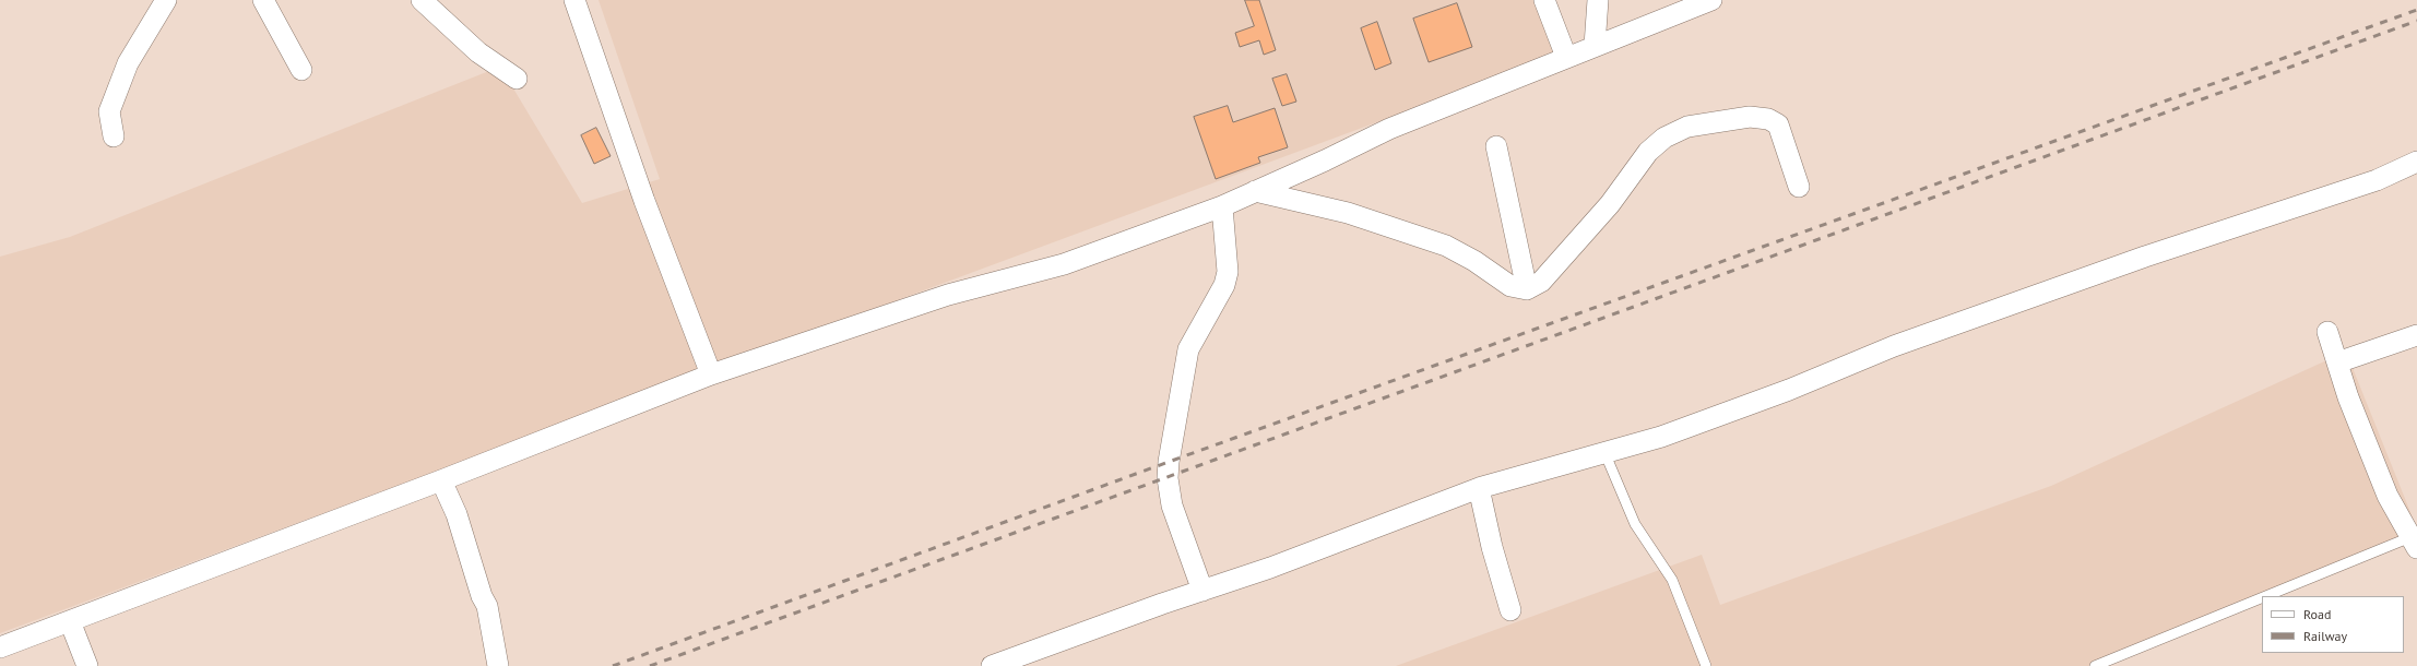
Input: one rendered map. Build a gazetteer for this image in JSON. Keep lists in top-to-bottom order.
{
  "legend": ["Road", "Railway"]
}
